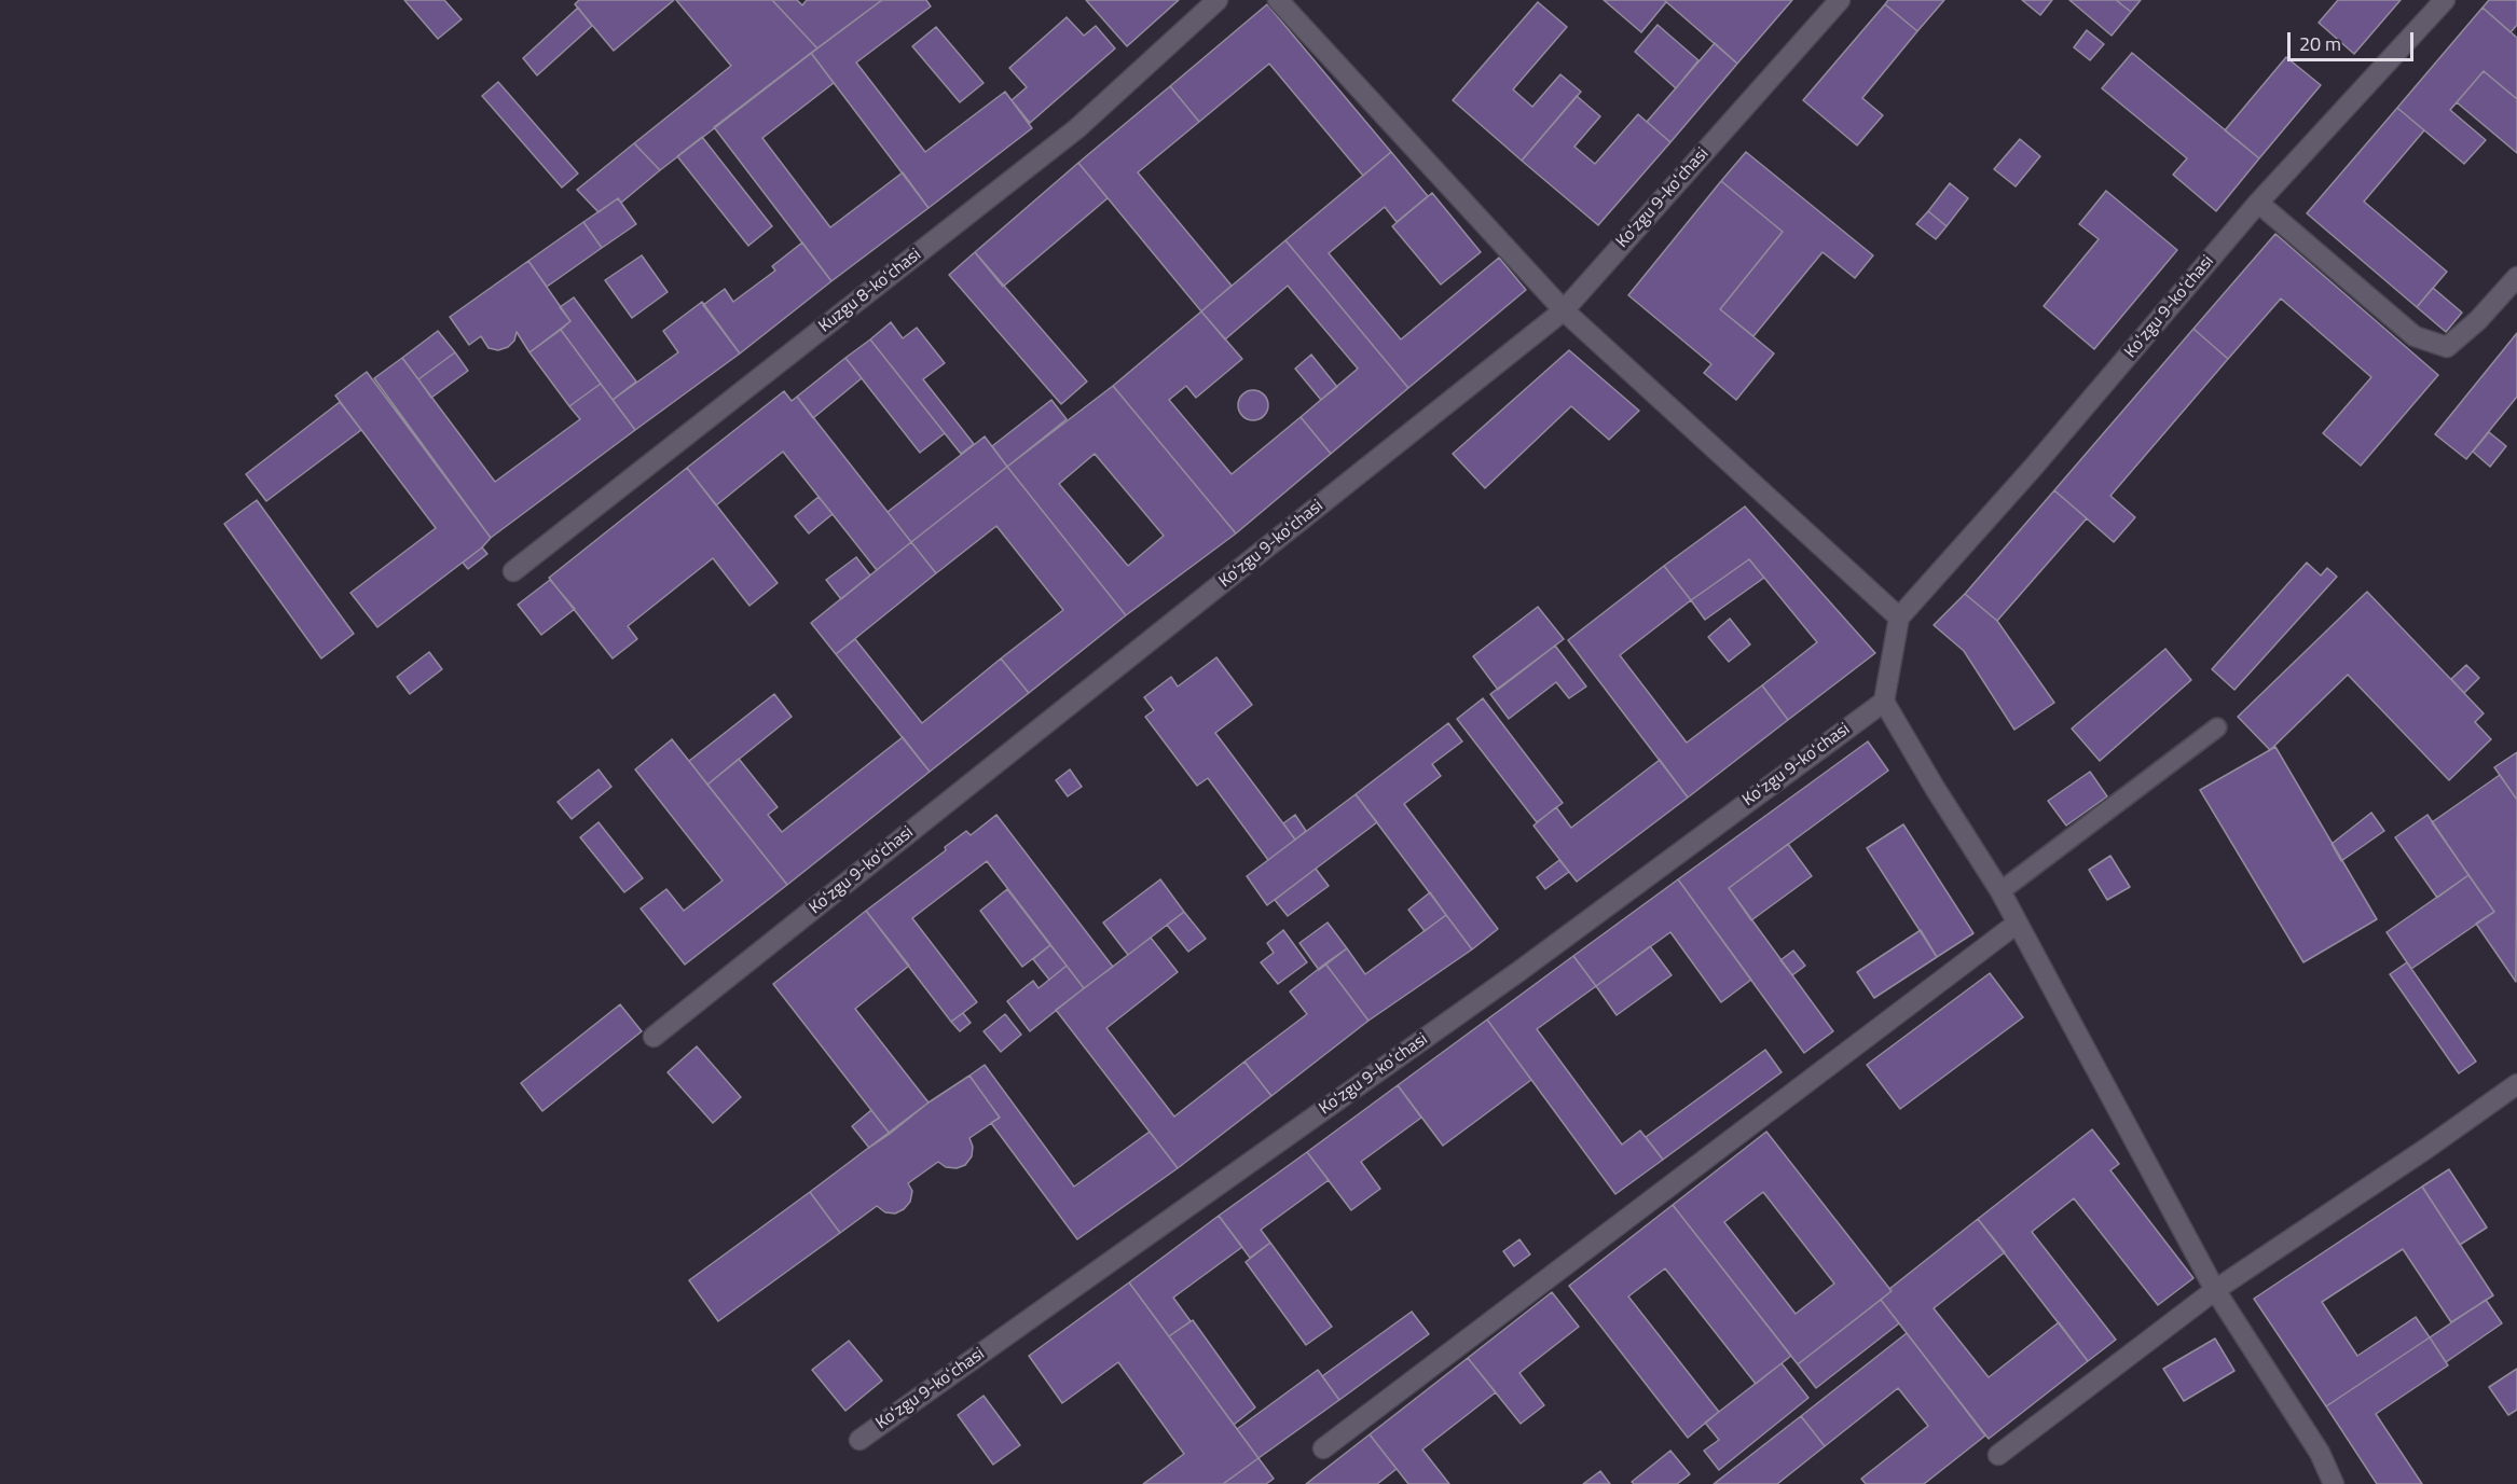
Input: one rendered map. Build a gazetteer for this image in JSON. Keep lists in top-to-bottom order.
{
  "streets": {
    "street": ["Koʻzgu 9-koʻchasi", "Kuzgu 8-koʻchasi"]
  },
  "scale_bar": "20 m"
}
